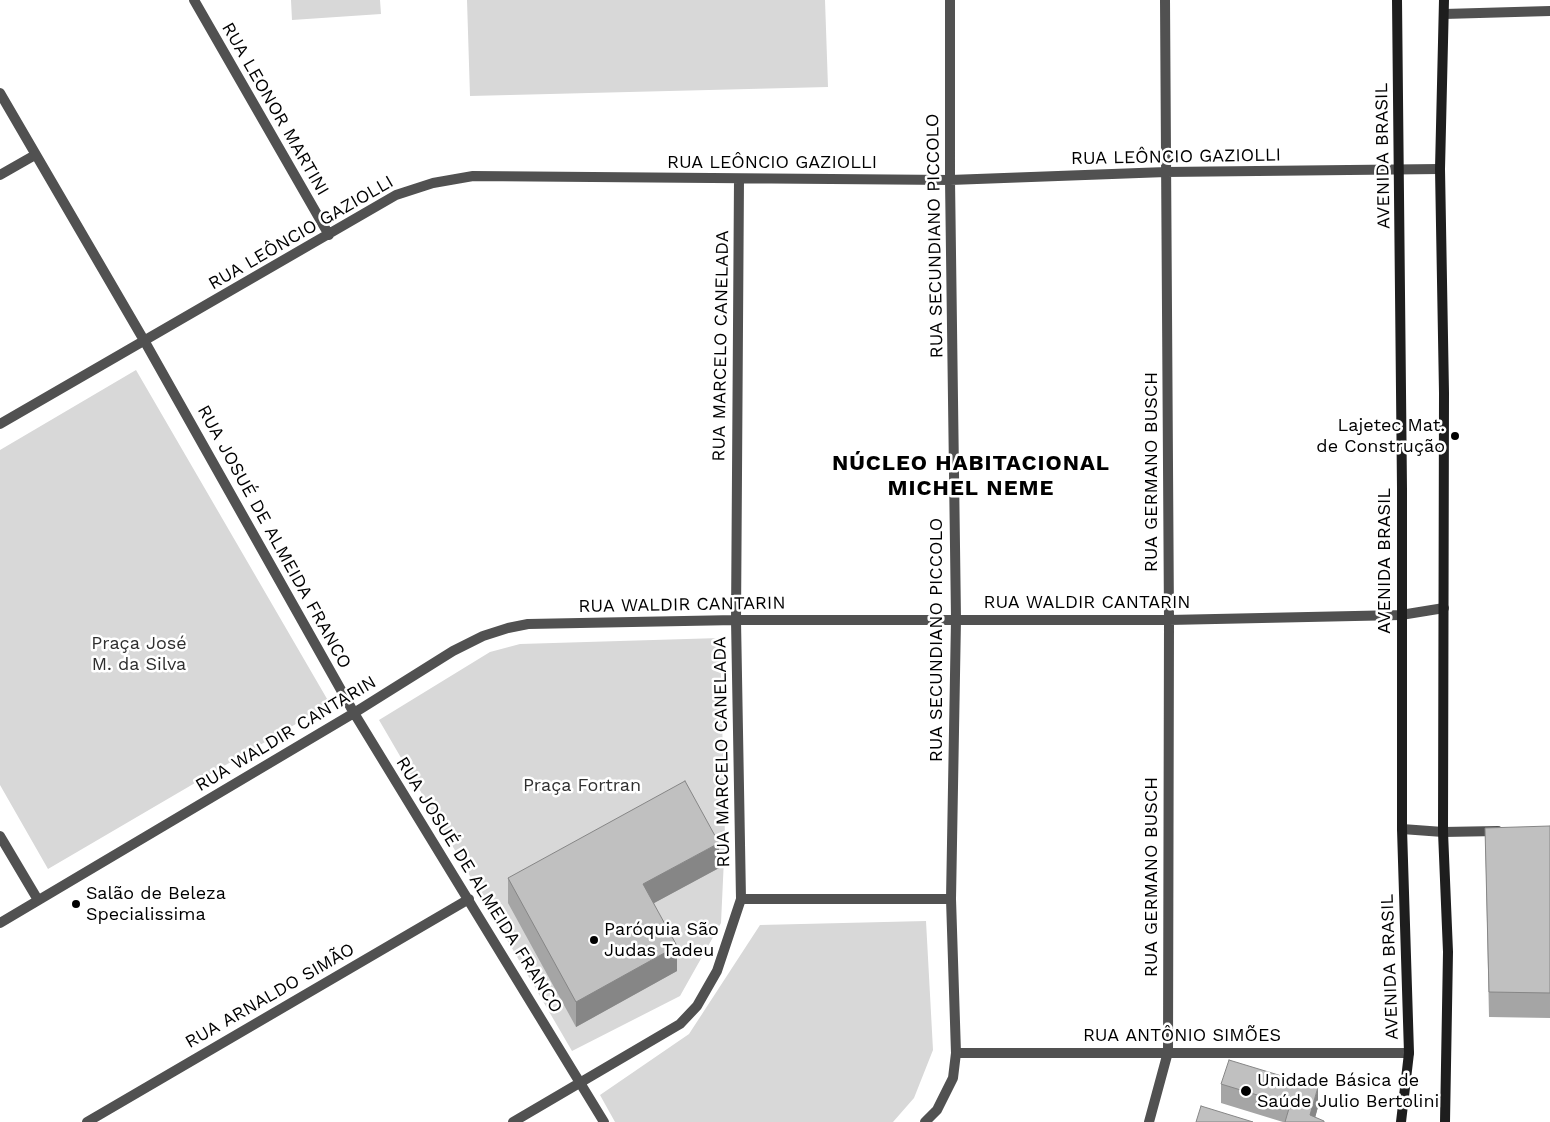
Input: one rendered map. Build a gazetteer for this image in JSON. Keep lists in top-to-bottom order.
{
  "streets": {
    "main road": ["AVENIDA BRASIL"],
    "street": [
      "RUA LEONOR MARTINI",
      "RUA LEÔNCIO GAZIOLLI",
      "RUA SECUNDIANO PICCOLO",
      "RUA MARCELO CANELADA",
      "RUA GERMANO BUSCH",
      "RUA JOSUÉ DE ALMEIDA FRANCO",
      "RUA WALDIR CANTARIN",
      "RUA ARNALDO SIMÃO",
      "RUA ANTÔNIO SIMÕES"
    ]
  },
  "crossings": [
    ["RUA LEONOR MARTINI", "RUA LEÔNCIO GAZIOLLI"],
    ["AVENIDA BRASIL", "RUA LEÔNCIO GAZIOLLI"],
    ["AVENIDA BRASIL", "RUA WALDIR CANTARIN"],
    ["AVENIDA BRASIL", "RUA ANTÔNIO SIMÕES"],
    ["RUA LEÔNCIO GAZIOLLI", "RUA SECUNDIANO PICCOLO"],
    ["RUA LEÔNCIO GAZIOLLI", "RUA MARCELO CANELADA"],
    ["RUA LEÔNCIO GAZIOLLI", "RUA GERMANO BUSCH"],
    ["RUA LEÔNCIO GAZIOLLI", "RUA JOSUÉ DE ALMEIDA FRANCO"],
    ["RUA SECUNDIANO PICCOLO", "RUA WALDIR CANTARIN"],
    ["RUA SECUNDIANO PICCOLO", "RUA ANTÔNIO SIMÕES"],
    ["RUA MARCELO CANELADA", "RUA JOSUÉ DE ALMEIDA FRANCO"],
    ["RUA MARCELO CANELADA", "RUA WALDIR CANTARIN"],
    ["RUA GERMANO BUSCH", "RUA WALDIR CANTARIN"],
    ["RUA GERMANO BUSCH", "RUA ANTÔNIO SIMÕES"],
    ["RUA JOSUÉ DE ALMEIDA FRANCO", "RUA WALDIR CANTARIN"],
    ["RUA JOSUÉ DE ALMEIDA FRANCO", "RUA ARNALDO SIMÃO"]
  ],
  "districts": ["NÚCLEO HABITACIONAL MICHEL NEME"],
  "parks": ["Praça José M. da Silva", "Praça Fortran"],
  "places": [
    "Lajetec Mat. de Construção",
    "Salão de Beleza Specialissima",
    "Paróquia São Judas Tadeu",
    "Unidade Básica de Saúde Julio Bertolini"
  ]
}
